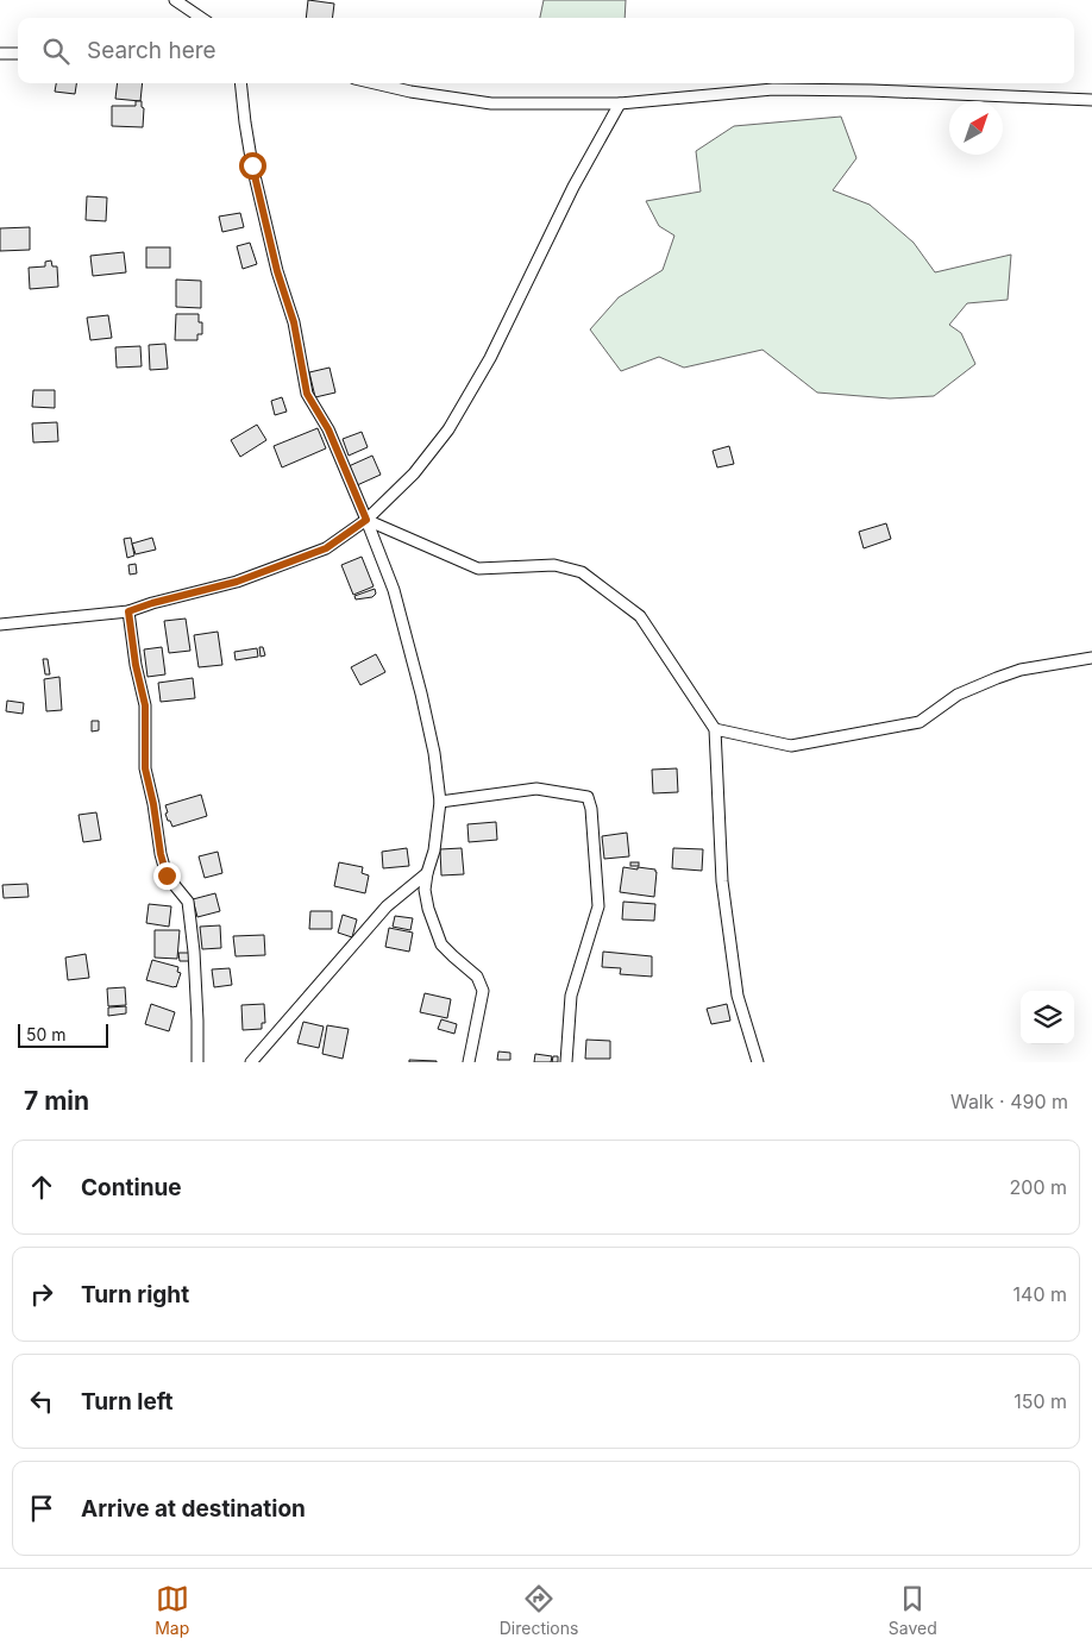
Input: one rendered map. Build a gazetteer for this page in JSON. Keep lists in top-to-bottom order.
{
  "scale_bar": "50 m",
  "north": "top right",
  "page": {
    "search": "Search here",
    "scale": "50 m",
    "heading": ["7 min", "Walk · 490 m"],
    "list": [
      ["Continue", "200 m"],
      ["Turn right", "140 m"],
      ["Turn left", "150 m"],
      "Arrive at destination"
    ],
    "nav": ["Map", "Directions", "Saved"]
  }
}
